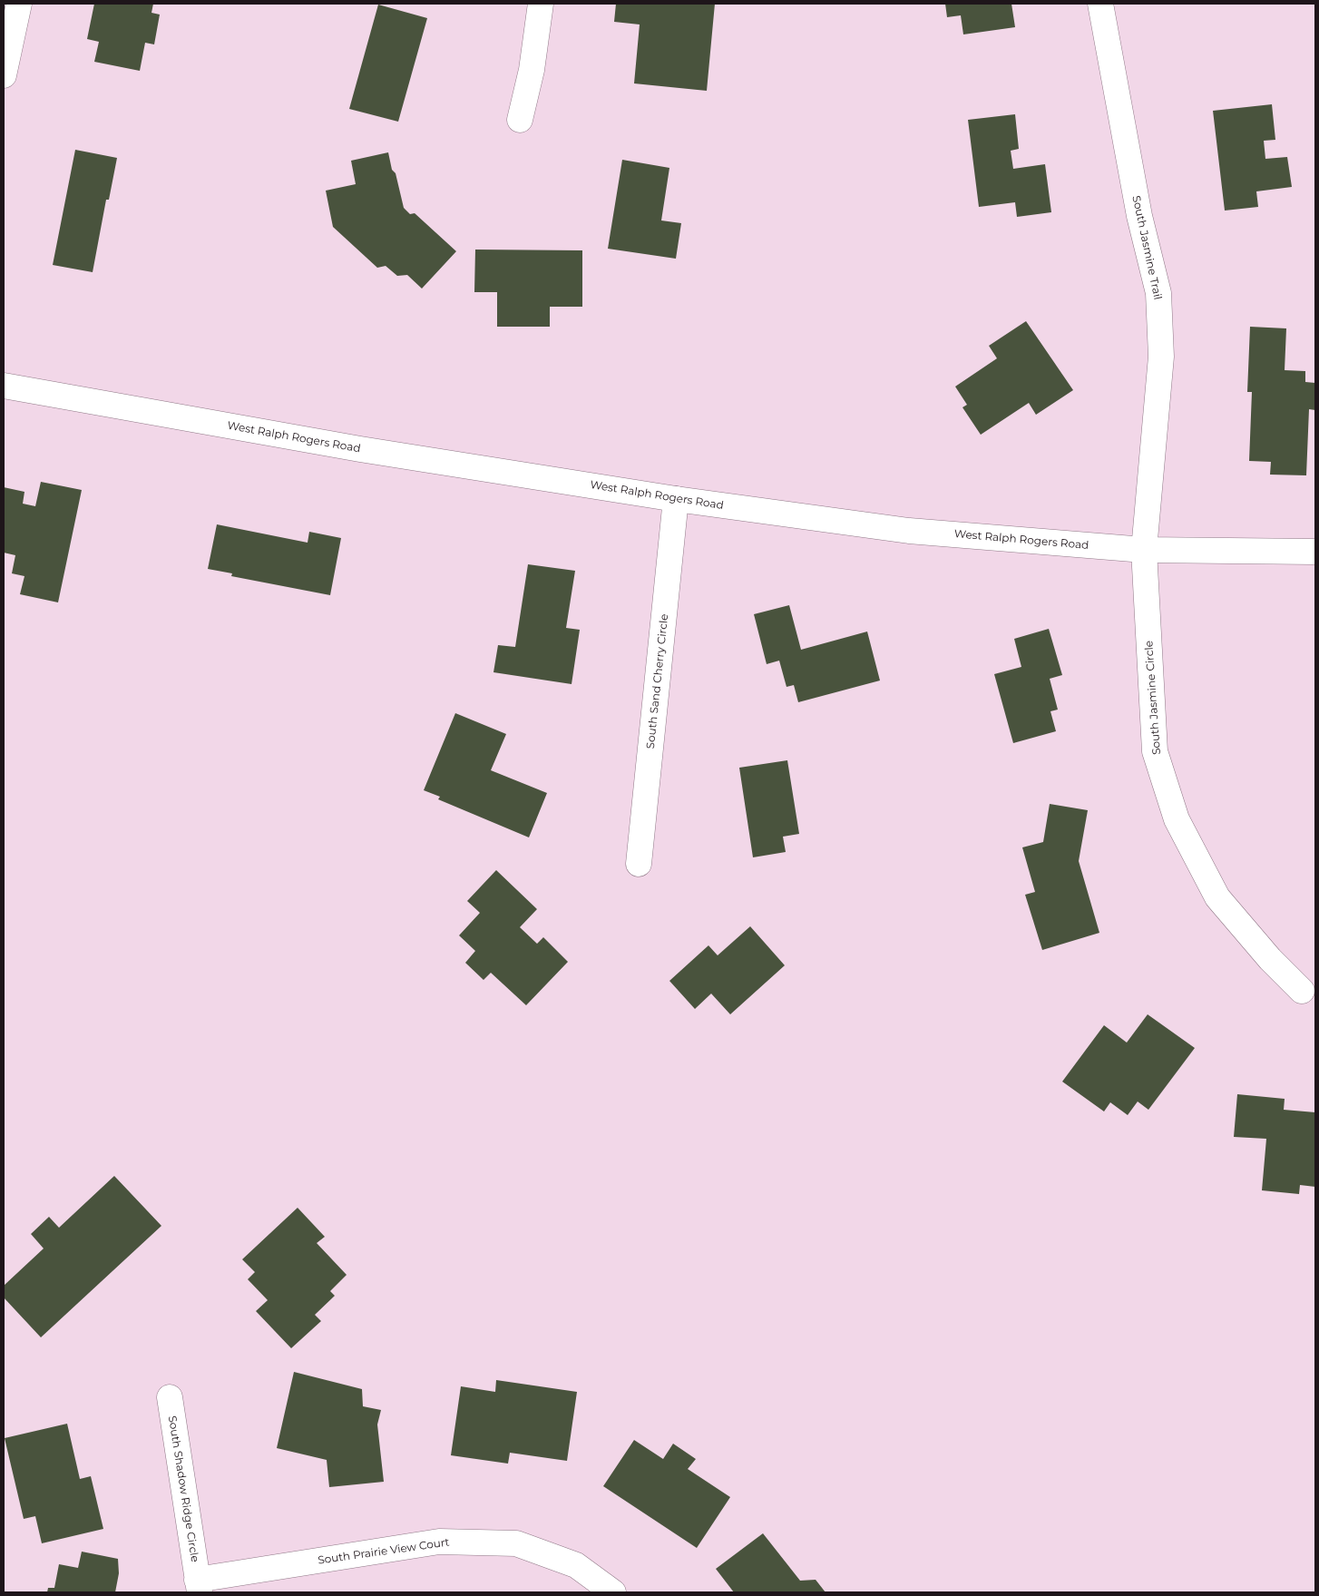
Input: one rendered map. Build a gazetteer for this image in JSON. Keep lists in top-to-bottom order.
{
  "streets": {
    "street": [
      "South Jasmine Trail",
      "West Ralph Rogers Road",
      "South Sand Cherry Circle",
      "South Jasmine Circle",
      "South Shadow Ridge Circle",
      "South Prairie View Court"
    ]
  },
  "crossings": [
    ["South Jasmine Trail", "West Ralph Rogers Road"],
    ["South Jasmine Trail", "South Jasmine Circle"],
    ["West Ralph Rogers Road", "South Sand Cherry Circle"],
    ["West Ralph Rogers Road", "South Jasmine Circle"],
    ["South Shadow Ridge Circle", "South Prairie View Court"]
  ]
}
